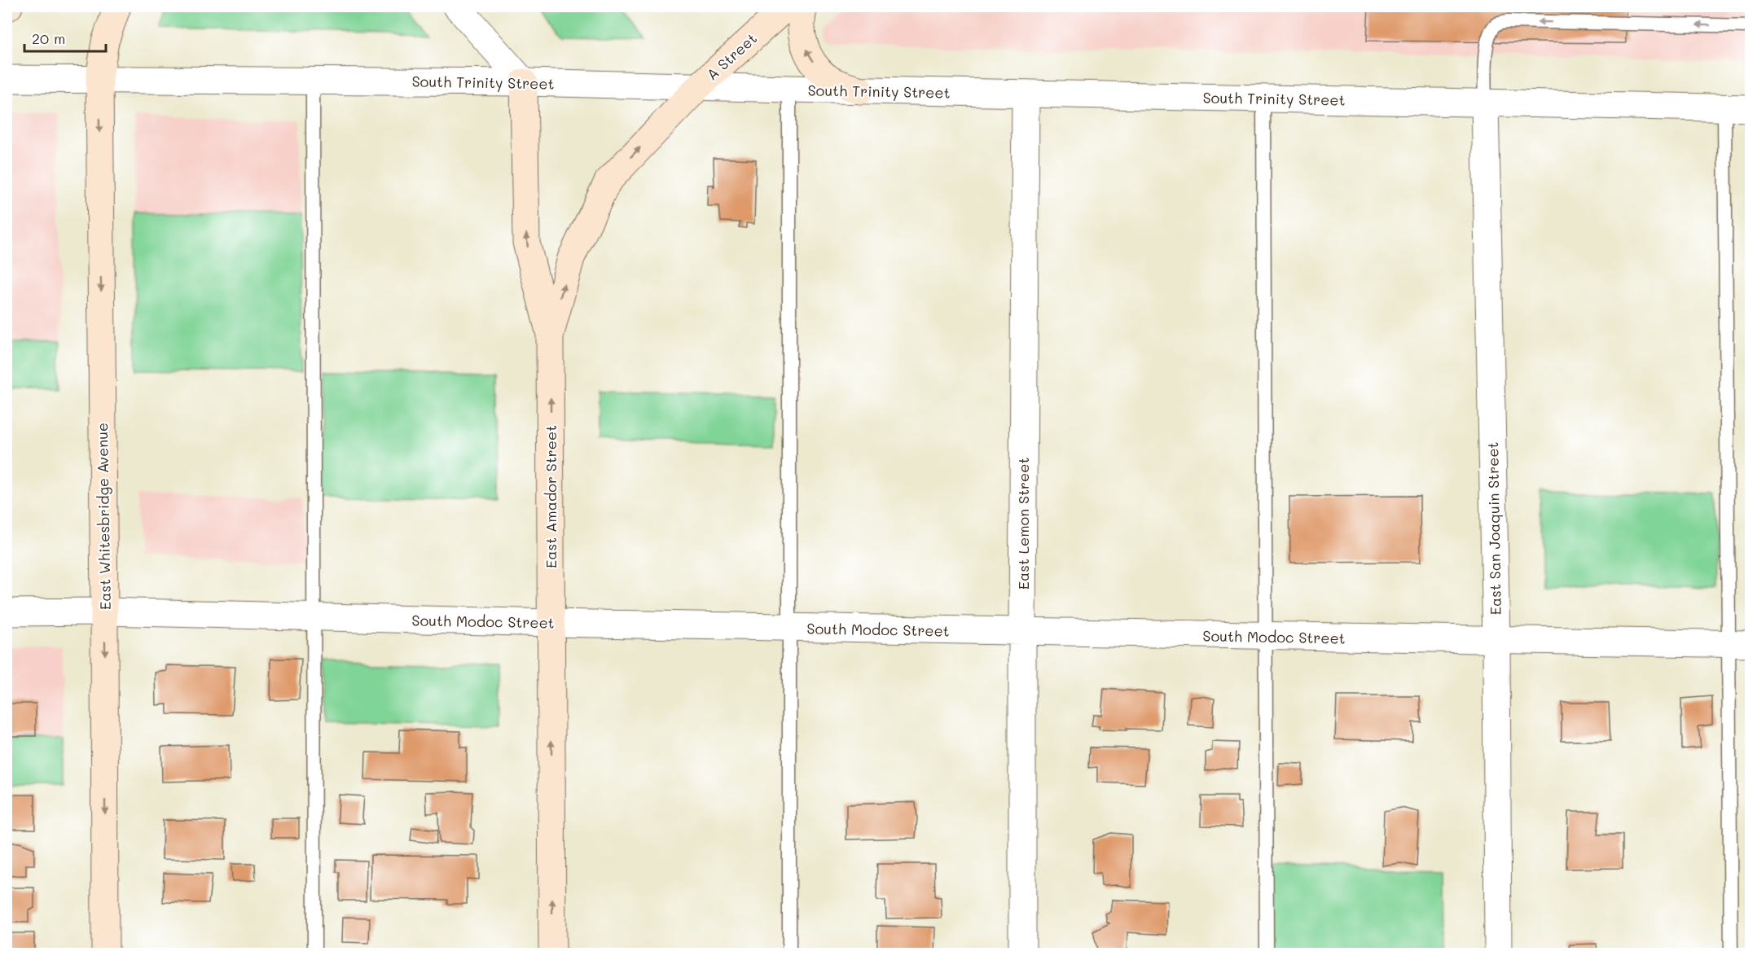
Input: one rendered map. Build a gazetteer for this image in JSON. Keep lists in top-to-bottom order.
{
  "streets": {
    "main road": ["A Street", "East Amador Street", "East Whitesbridge Avenue"],
    "street": [
      "South Trinity Street",
      "East Lemon Street",
      "East San Joaquin Street",
      "South Modoc Street"
    ]
  },
  "crossings": [
    ["A Street", "South Trinity Street"],
    ["A Street", "East Amador Street"],
    ["South Trinity Street", "East Amador Street"],
    ["South Trinity Street", "East Whitesbridge Avenue"],
    ["South Trinity Street", "East Lemon Street"],
    ["South Trinity Street", "East San Joaquin Street"],
    ["East Amador Street", "South Modoc Street"],
    ["East Whitesbridge Avenue", "South Modoc Street"],
    ["East Lemon Street", "South Modoc Street"],
    ["East San Joaquin Street", "South Modoc Street"]
  ],
  "one_way": ["East Amador Street", "East Whitesbridge Avenue"],
  "scale_bar": "20 m"
}
